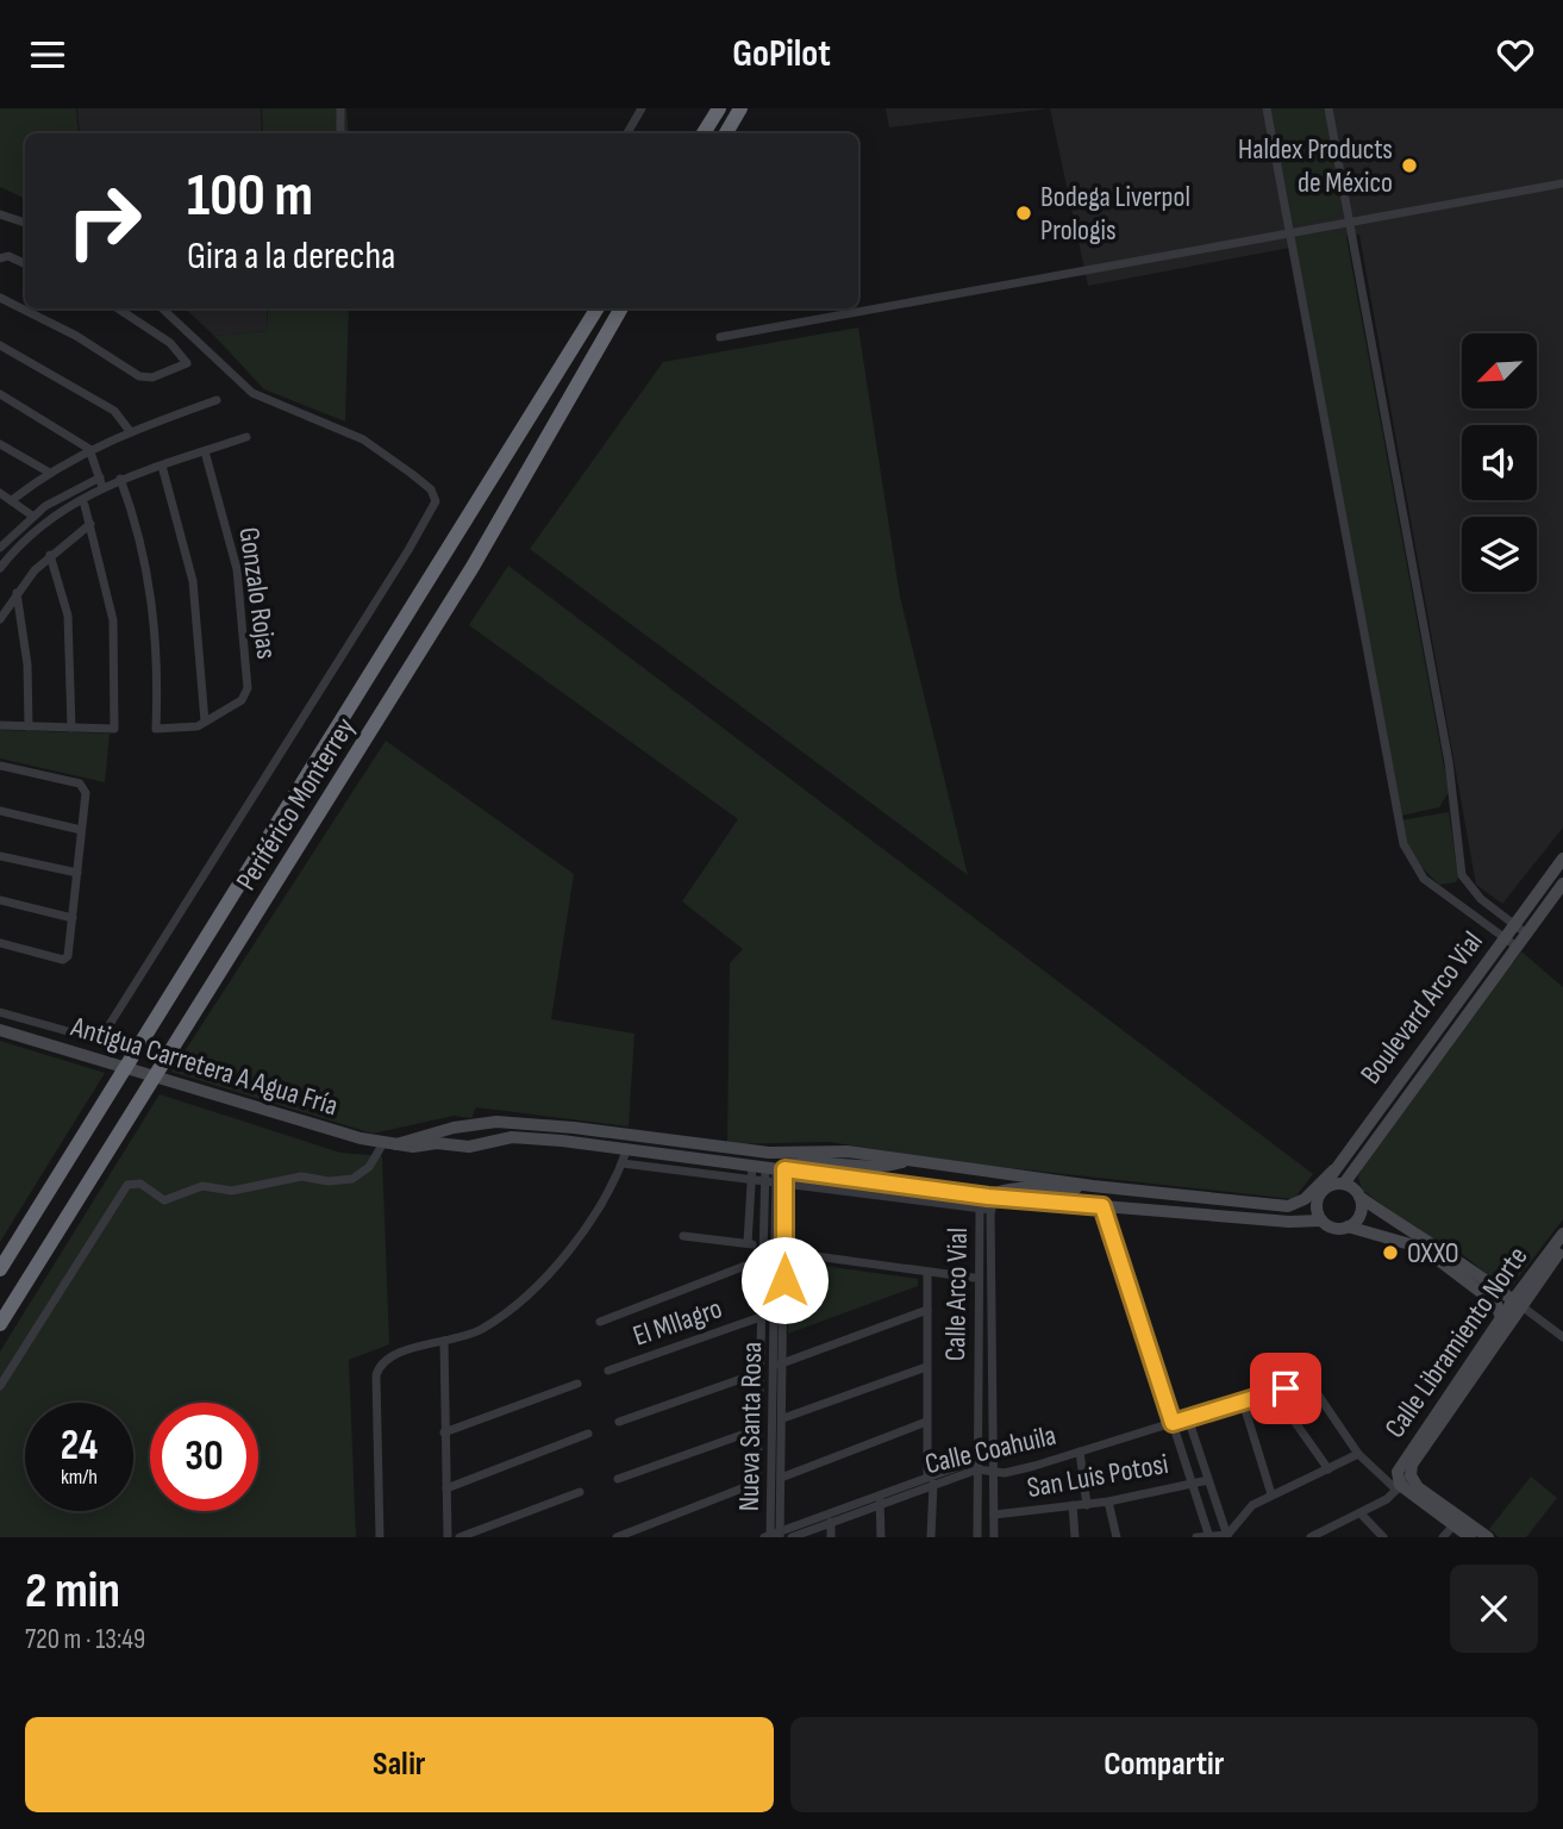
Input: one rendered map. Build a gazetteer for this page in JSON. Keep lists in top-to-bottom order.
{
  "streets": {
    "highway": ["Periférico Monterrey"],
    "street": [
      "Gonzalo Rojas",
      "Boulevard Arco Vial",
      "Antigua Carretera A Agua Fría",
      "Calle Arco Vial",
      "El MIlagro",
      "Calle Libramiento Norte",
      "Nueva Santa Rosa",
      "Calle Coahuila",
      "San Luis Potosi"
    ]
  },
  "crossings": [
    ["Antigua Carretera A Agua Fría", "Calle Arco Vial"],
    ["Antigua Carretera A Agua Fría", "Nueva Santa Rosa"],
    ["Calle Arco Vial", "Calle Coahuila"],
    ["Calle Arco Vial", "San Luis Potosi"],
    ["Nueva Santa Rosa", "Calle Coahuila"]
  ],
  "places": ["Haldex Products de México", "Bodega Liverpol Prologis", "OXXO"],
  "north": "bottom left",
  "page": {
    "header": "GoPilot",
    "turn": ["100 m", "Gira a la derecha"],
    "speed": "24 km/h",
    "limit": "30",
    "heading": ["2 min", "720 m · 13:49"],
    "buttons": ["Salir", "Compartir"]
  }
}
